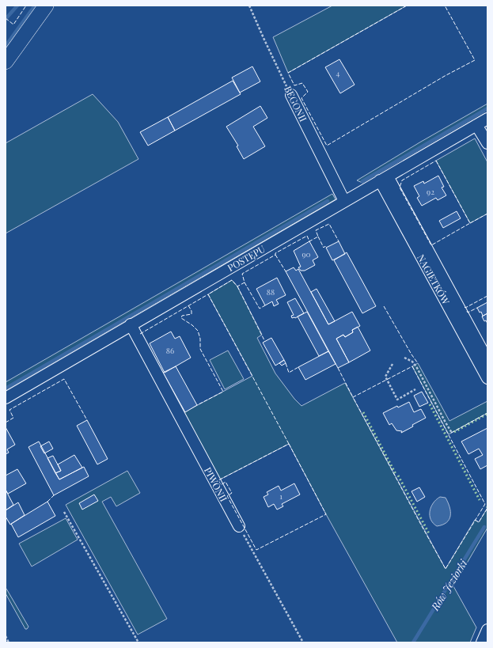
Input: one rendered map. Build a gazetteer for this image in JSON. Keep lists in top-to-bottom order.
{
  "streets": {
    "street": [
      "BEGONII",
      "POSTĘPU",
      "NAGIETKÓW",
      "PIWONII"
    ]
  },
  "crossings": [
    ["BEGONII", "POSTĘPU"],
    ["POSTĘPU", "NAGIETKÓW"],
    ["POSTĘPU", "PIWONII"]
  ],
  "water": ["Rów Jeziorki"],
  "house_numbers": [
    "4",
    "92",
    "90",
    "88",
    "86",
    "1"
  ]
}
